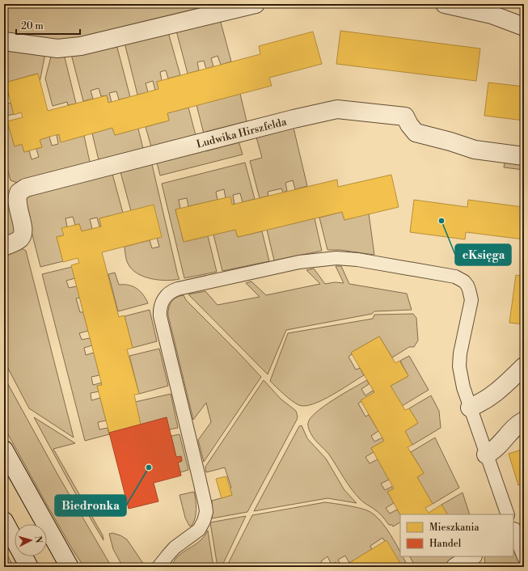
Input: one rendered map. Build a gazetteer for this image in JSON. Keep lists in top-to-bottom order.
{
  "streets": {
    "street": ["Ludwika Hirszfelda"]
  },
  "places": ["eKsięga", "Biedronka"],
  "legend": ["Mieszkania", "Handel"],
  "scale_bar": "20 m",
  "north": "right"
}
